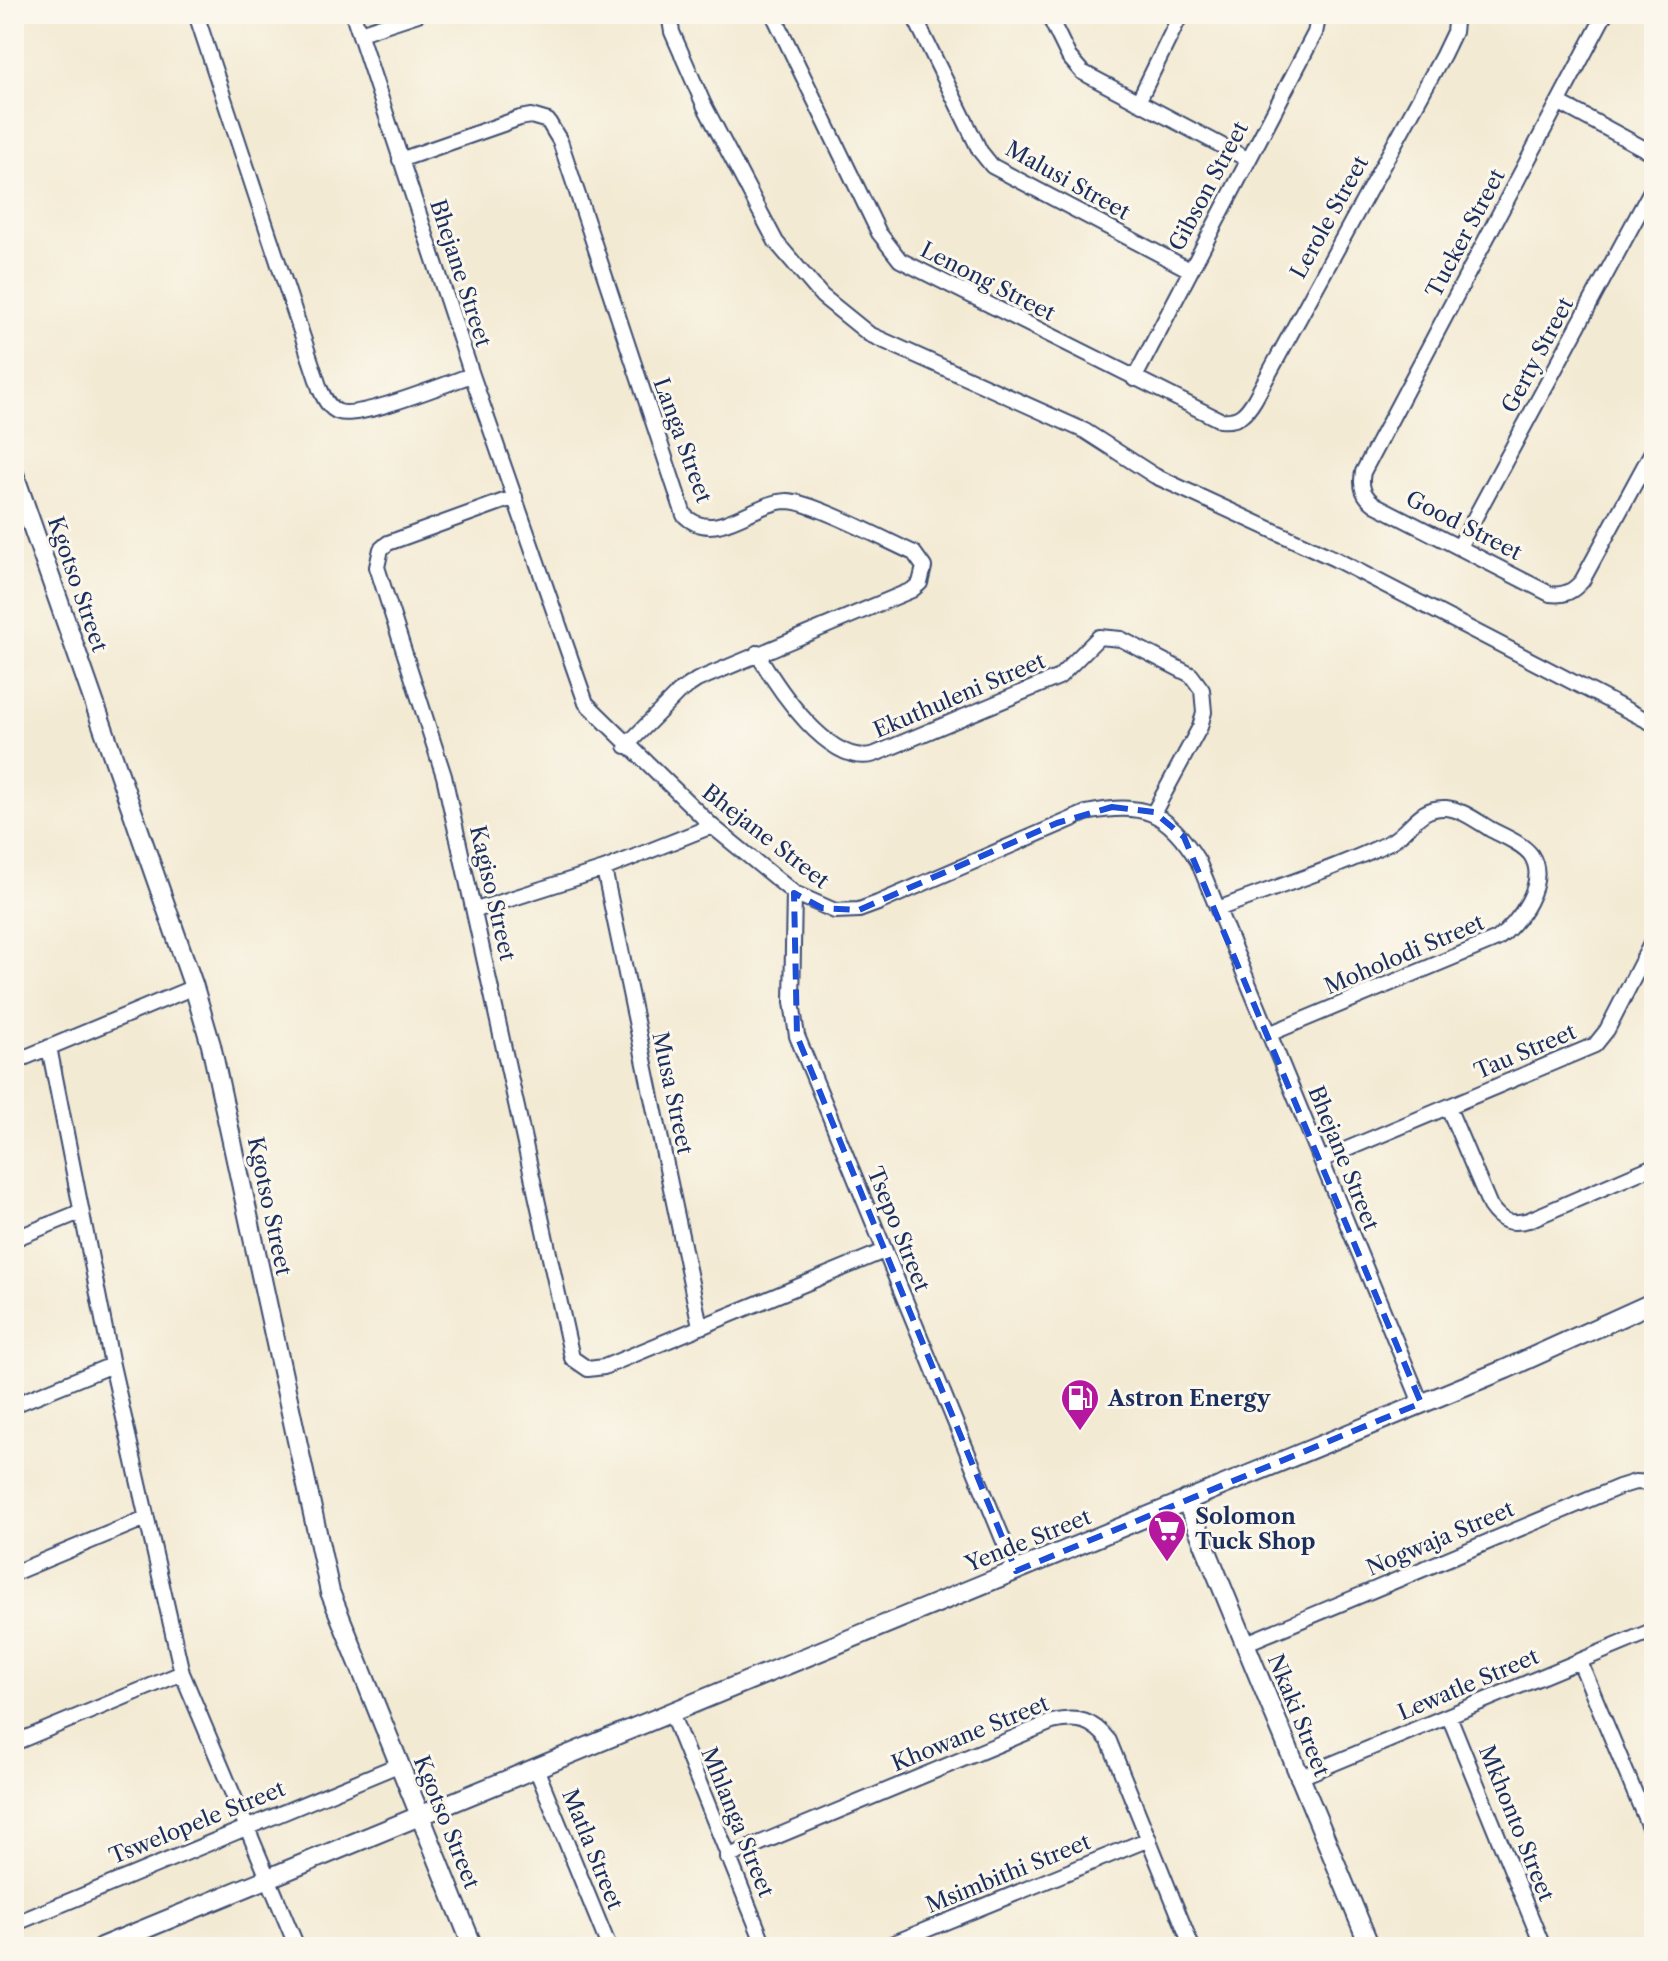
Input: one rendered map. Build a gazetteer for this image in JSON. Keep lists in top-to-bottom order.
{
  "streets": {
    "street": [
      "Malusi Street",
      "Gibson Street",
      "Lerole Street",
      "Tucker Street",
      "Bhejane Street",
      "Lenong Street",
      "Gerty Street",
      "Langa Street",
      "Good Street",
      "Kgotso Street",
      "Ekuthuleni Street",
      "Kagiso Street",
      "Moholodi Street",
      "Tau Street",
      "Musa Street",
      "Tsepo Street",
      "Nogwaja Street",
      "Yende Street",
      "Lewatle Street",
      "Nkaki Street",
      "Khowane Street",
      "Tswelopele Street",
      "Mhlanga Street",
      "Mkhonto Street",
      "Matla Street",
      "Msimbithi Street"
    ]
  },
  "crossings": [
    ["Malusi Street", "Gibson Street"],
    ["Gibson Street", "Lenong Street"],
    ["Lerole Street", "Lenong Street"],
    ["Tucker Street", "Good Street"],
    ["Bhejane Street", "Langa Street"],
    ["Bhejane Street", "Ekuthuleni Street"],
    ["Bhejane Street", "Kagiso Street"],
    ["Bhejane Street", "Moholodi Street"],
    ["Bhejane Street", "Tau Street"],
    ["Bhejane Street", "Tsepo Street"],
    ["Bhejane Street", "Yende Street"],
    ["Gerty Street", "Good Street"],
    ["Langa Street", "Ekuthuleni Street"],
    ["Kgotso Street", "Yende Street"],
    ["Kgotso Street", "Tswelopele Street"],
    ["Kagiso Street", "Musa Street"],
    ["Tsepo Street", "Yende Street"],
    ["Nogwaja Street", "Nkaki Street"],
    ["Yende Street", "Nkaki Street"],
    ["Yende Street", "Mhlanga Street"],
    ["Yende Street", "Matla Street"],
    ["Lewatle Street", "Nkaki Street"],
    ["Lewatle Street", "Mkhonto Street"],
    ["Khowane Street", "Mhlanga Street"],
    ["Khowane Street", "Msimbithi Street"]
  ],
  "places": {
    "fuel station": ["Astron Energy"],
    "supermarket": ["Solomon Tuck Shop"]
  }
}
